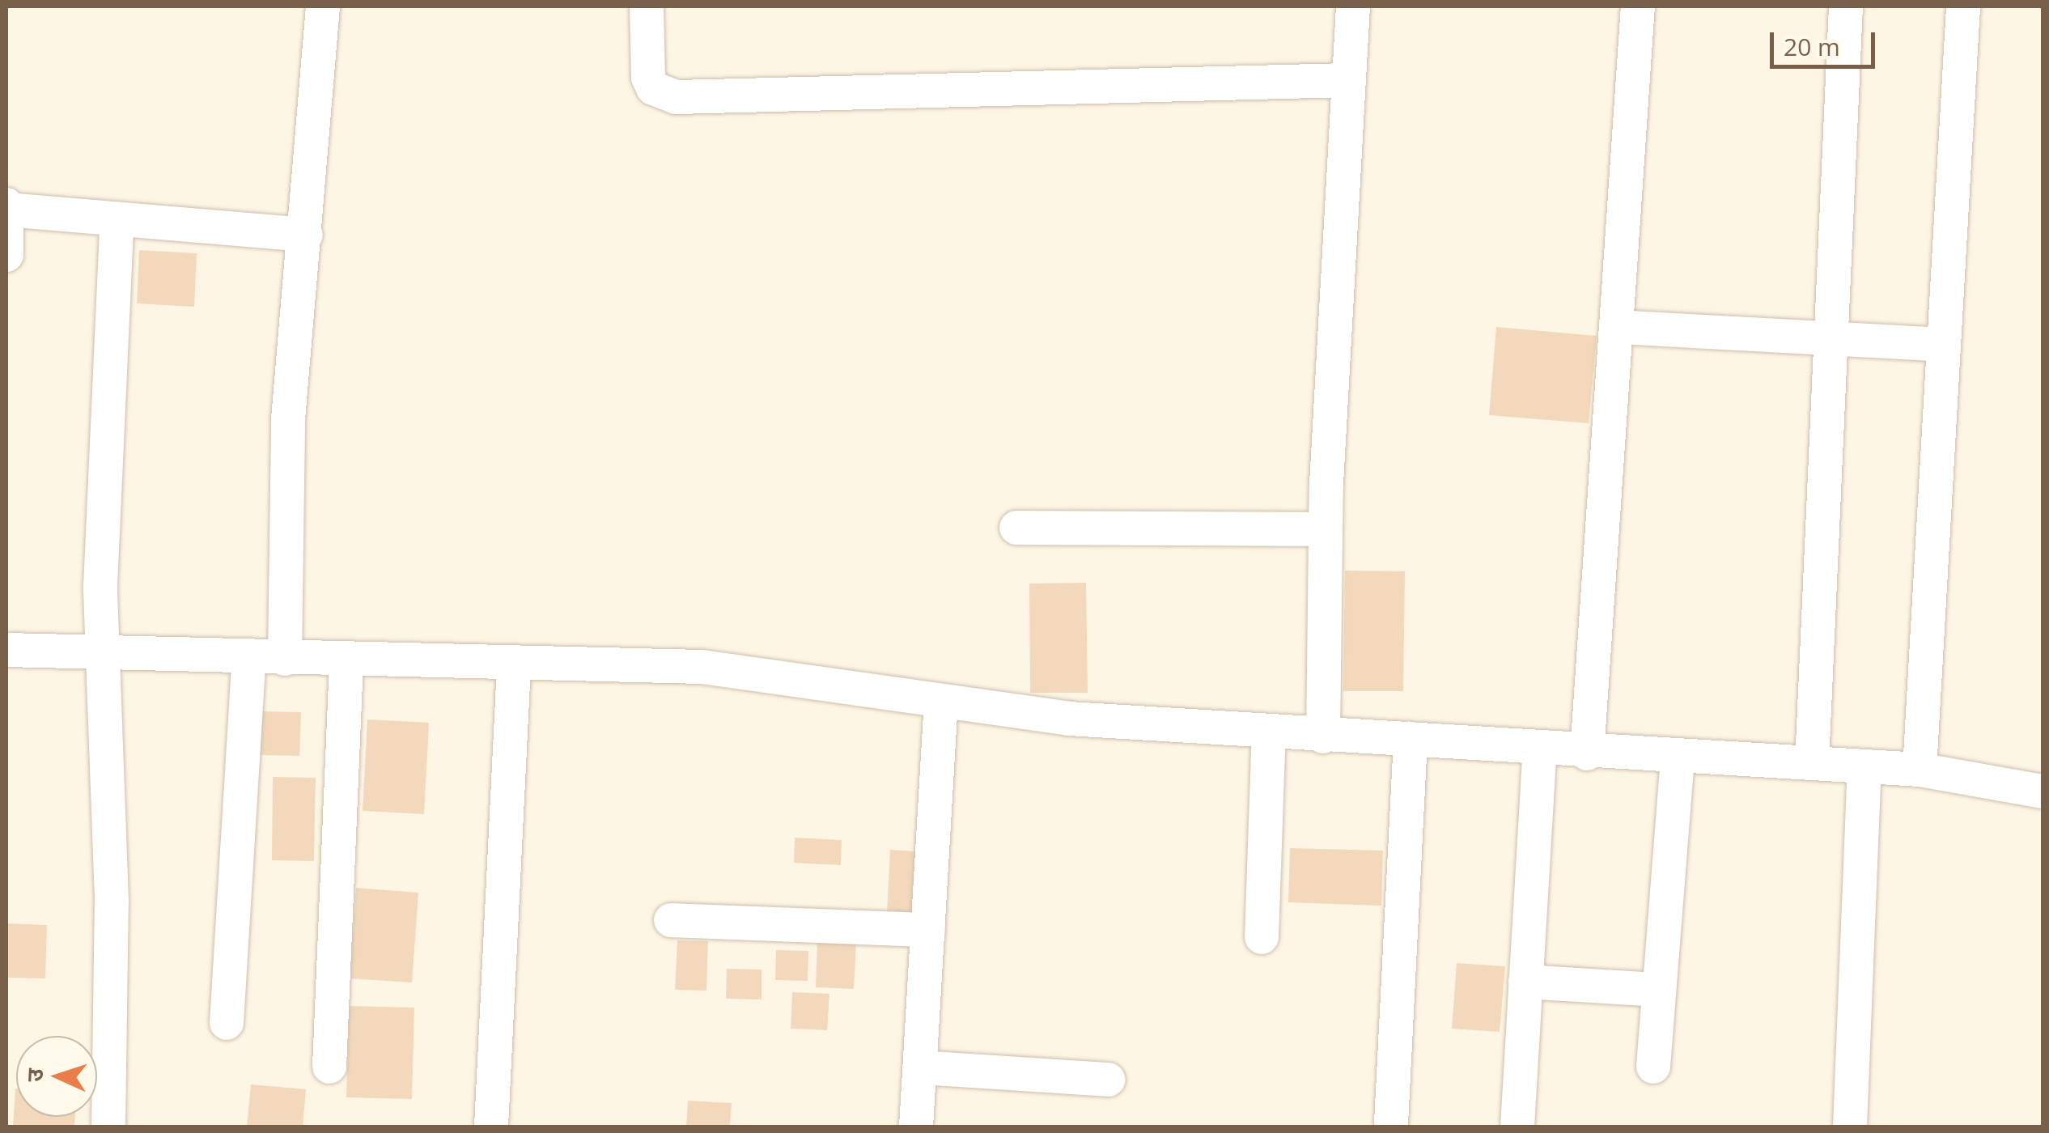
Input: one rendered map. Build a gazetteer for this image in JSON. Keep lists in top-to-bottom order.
{
  "scale_bar": "20 m",
  "north": "left"
}
